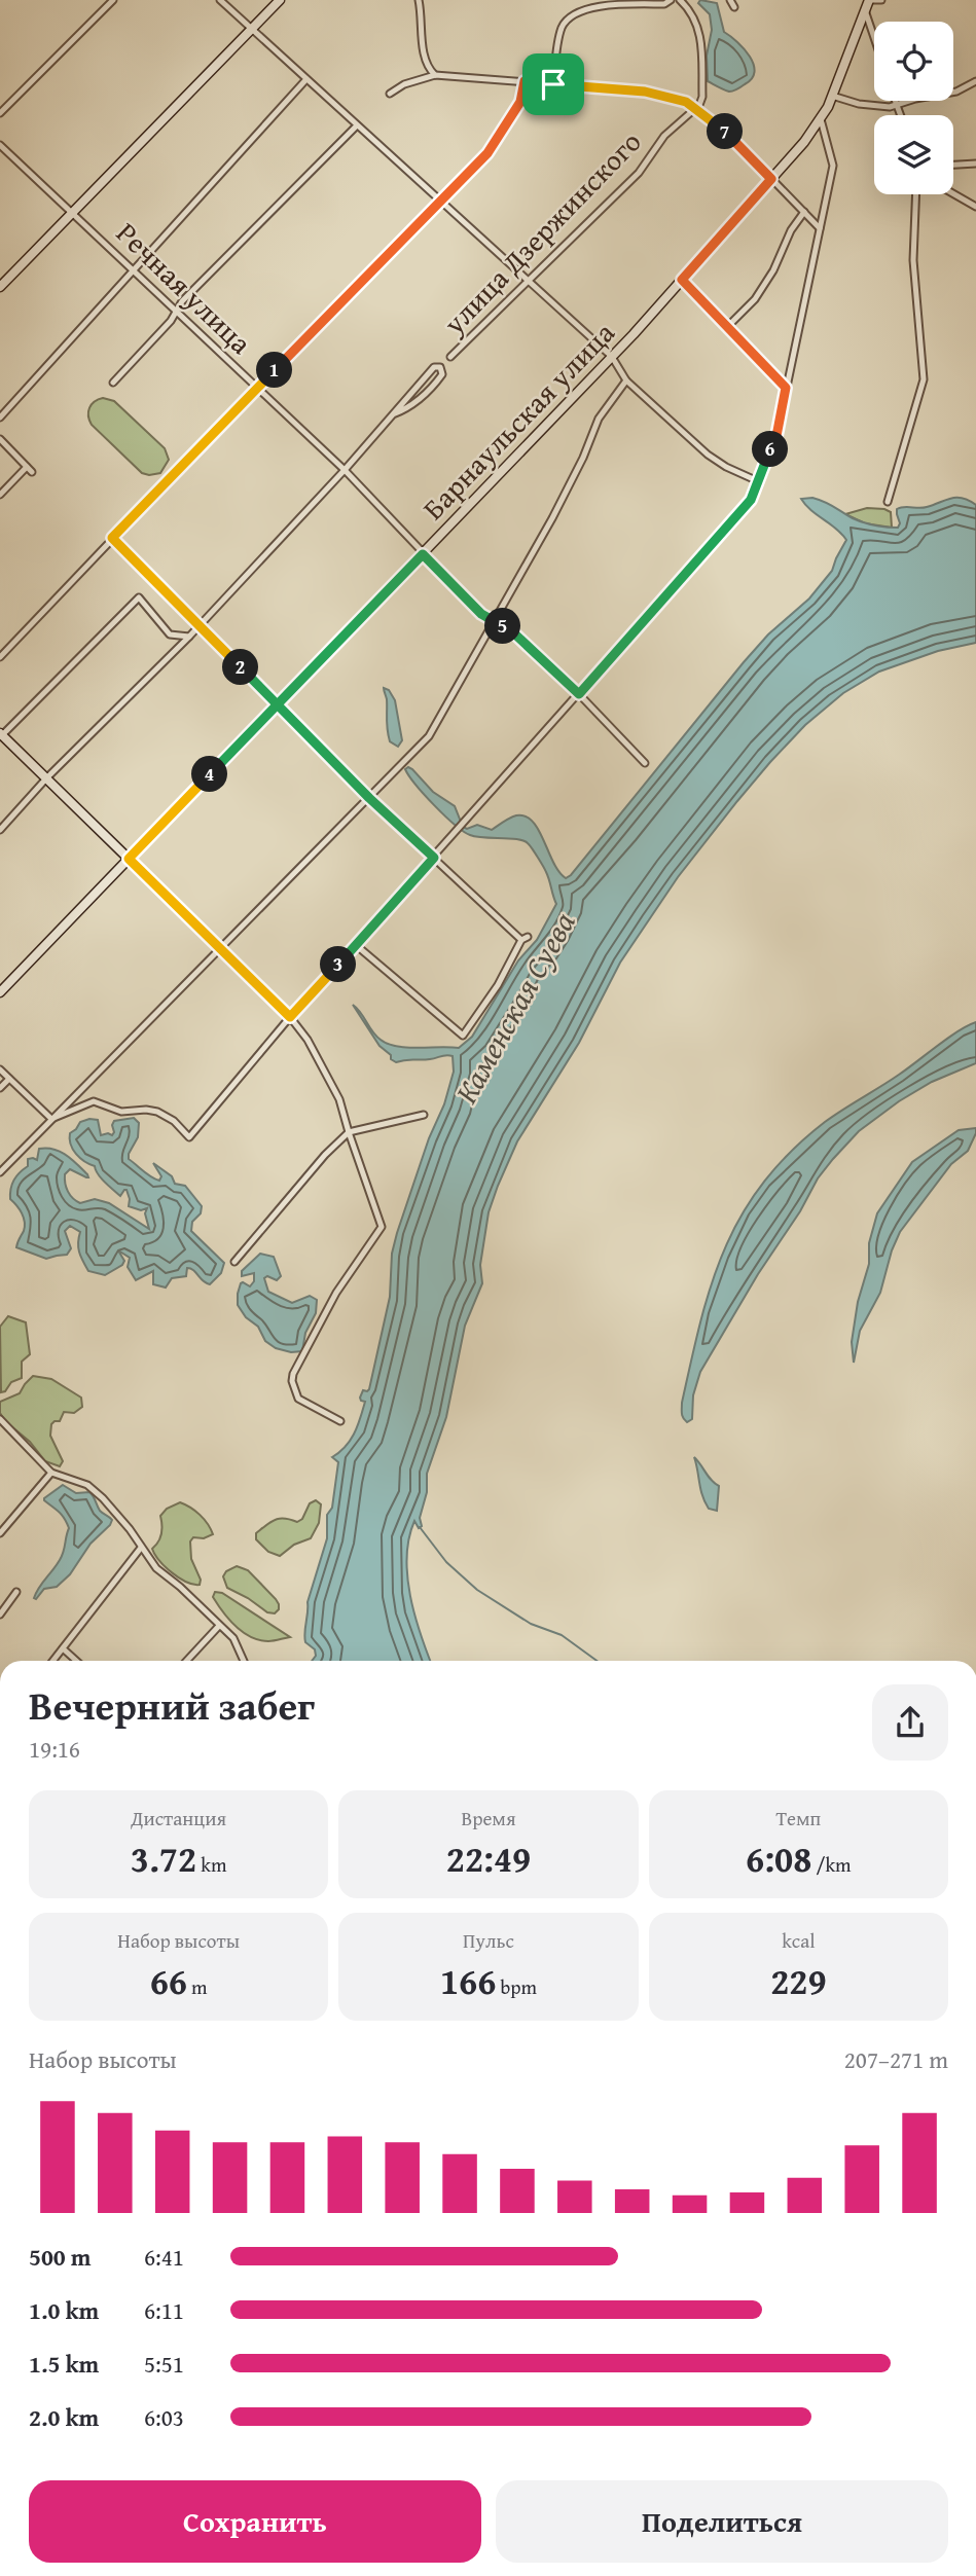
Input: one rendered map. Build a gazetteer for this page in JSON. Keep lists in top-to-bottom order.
{
  "streets": {
    "street": ["улица Дзержинского", "Речная улица", "Барнаульская улица"]
  },
  "crossings": [
    ["улица Дзержинского", "Речная улица"],
    ["Речная улица", "Барнаульская улица"]
  ],
  "water": ["Каменская Суева"],
  "page": {
    "pins": [
      "7",
      "1",
      "6",
      "5",
      "2",
      "4",
      "3"
    ],
    "heading": ["Вечерний забег", "19:16"],
    "stats": [
      ["Дистанция", "3.72 km"],
      ["Время", "22:49"],
      ["Темп", "6:08 /km"],
      ["Набор высоты", "66 m"],
      ["Пульс", "166 bpm"],
      ["kcal", "229"]
    ],
    "chart": ["Набор высоты", "207–271 m"],
    "list": [
      {
        "name": "500 m",
        "note": "6:41"
      },
      {
        "name": "1.0 km",
        "note": "6:11"
      },
      {
        "name": "1.5 km",
        "note": "5:51"
      },
      {
        "name": "2.0 km",
        "note": "6:03"
      }
    ],
    "buttons": ["Сохранить", "Поделиться"]
  }
}
